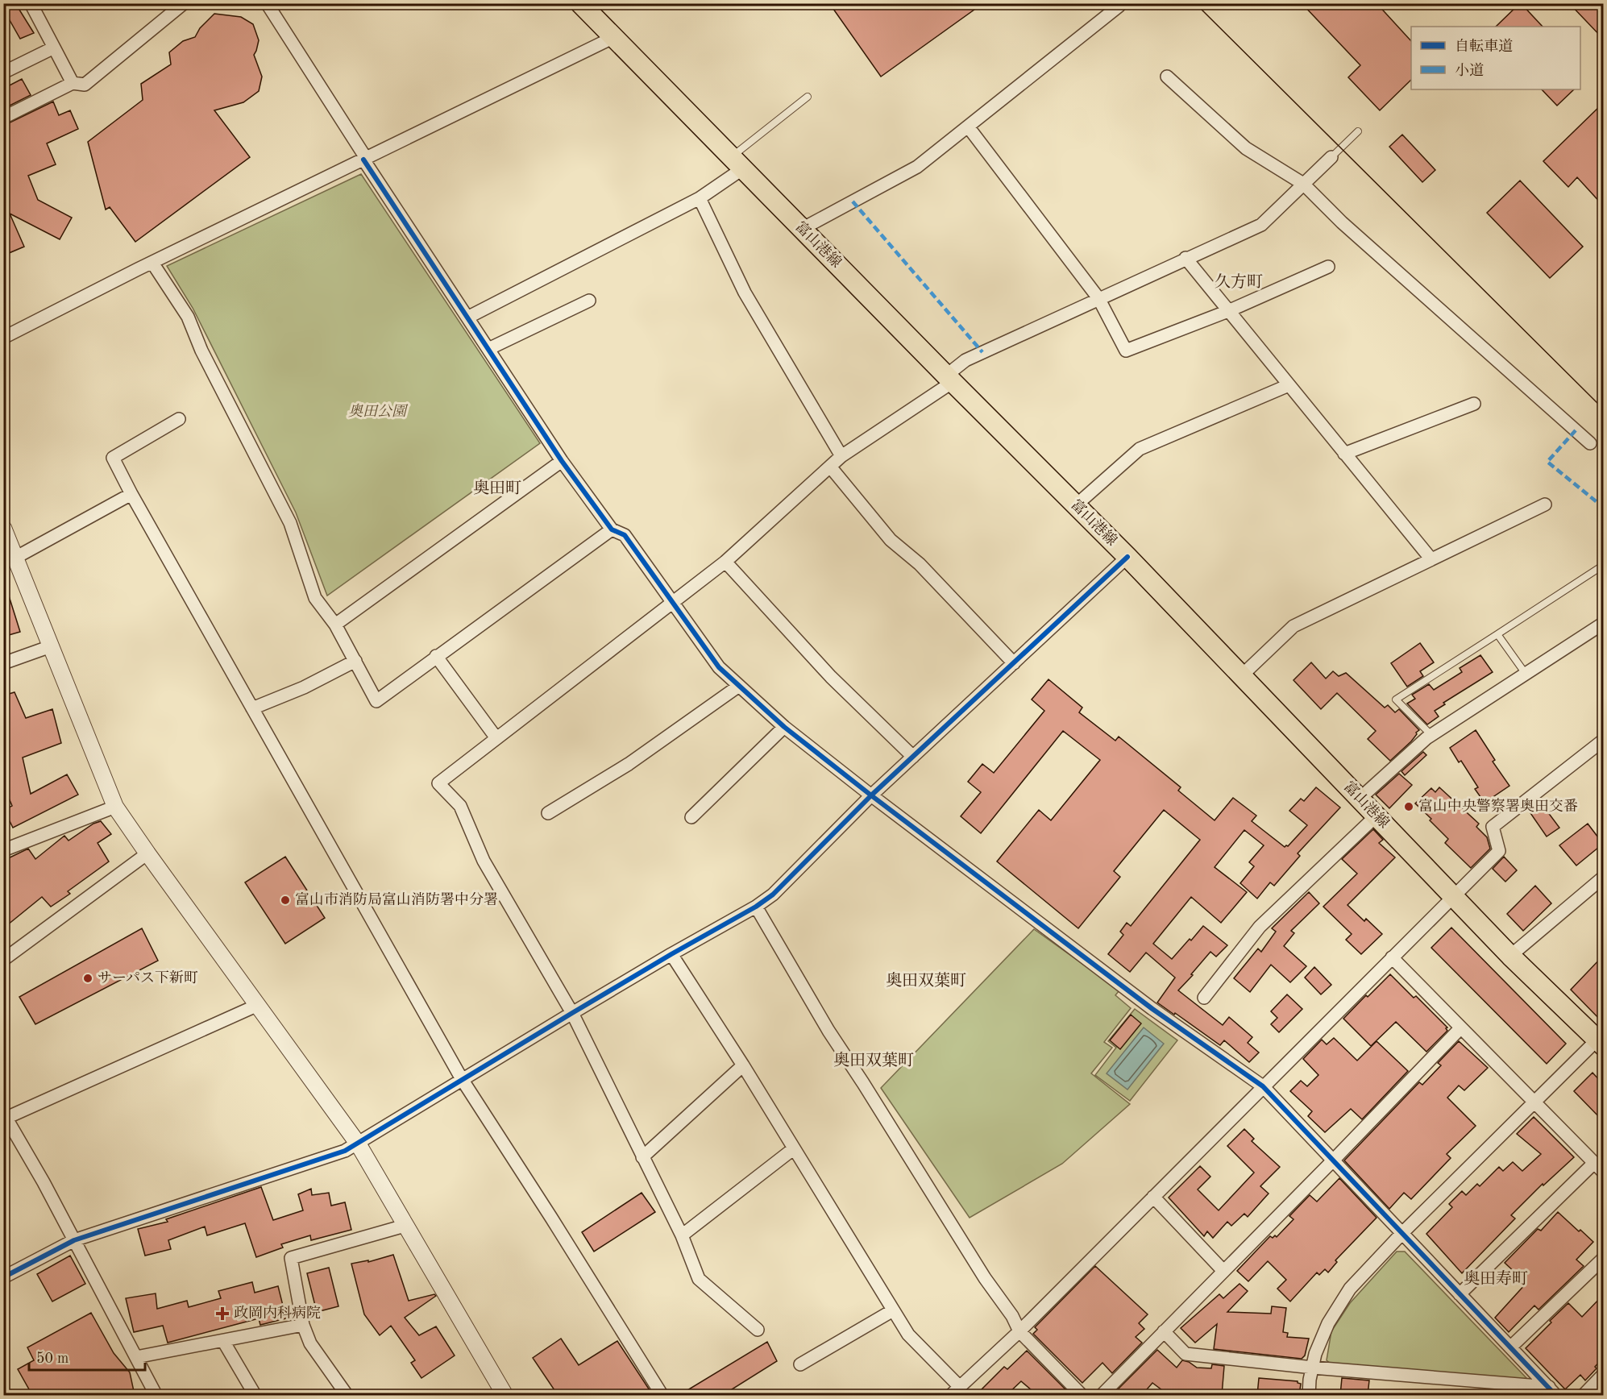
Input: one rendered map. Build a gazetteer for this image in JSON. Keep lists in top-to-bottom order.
{
  "streets": {
    "main road": ["富山港線"]
  },
  "districts": [
    "久方町",
    "奥田町",
    "奥田双葉町",
    "奥田双葉町",
    "奥田寿町"
  ],
  "parks": ["奥田公園"],
  "places": {
    "other": ["富山中央警察署奥田交番", "富山市消防局富山消防署中分署", "サーパス下新町"],
    "health": ["政岡内科病院"]
  },
  "legend": ["自転車道", "小道"],
  "scale_bar": "50 m"
}
